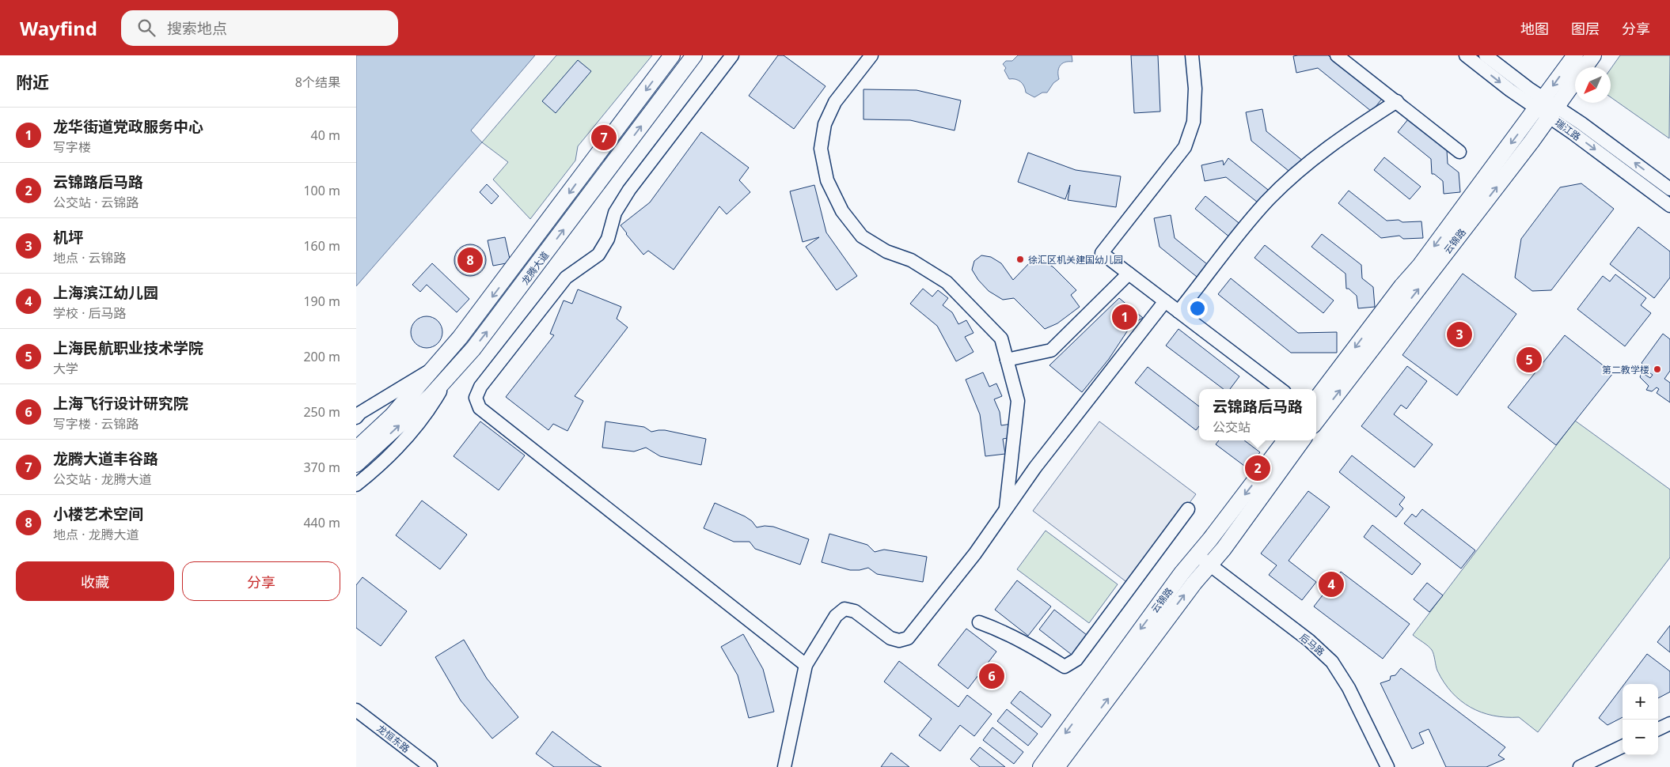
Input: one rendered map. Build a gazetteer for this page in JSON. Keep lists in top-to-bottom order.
{
  "streets": {
    "main road": ["云锦路", "龙腾大道"],
    "street": ["瑞江路", "后马路", "龙恒东路"]
  },
  "crossings": [
    ["瑞江路", "云锦路"],
    ["云锦路", "后马路"]
  ],
  "places": ["徐汇区机关建国幼儿园", "第二教学楼"],
  "north": "bottom left",
  "page": {
    "header": "Wayfind",
    "search": "搜索地点",
    "nav": ["地图", "图层", "分享"],
    "heading": ["附近", "8个结果"],
    "list": [
      {
        "mark": "1",
        "name": "龙华街道党政服务中心",
        "note": "写字楼",
        "value": "40 m"
      },
      {
        "mark": "2",
        "name": "云锦路后马路",
        "note": "公交站 · 云锦路",
        "value": "100 m"
      },
      {
        "mark": "3",
        "name": "机坪",
        "note": "地点 · 云锦路",
        "value": "160 m"
      },
      {
        "mark": "4",
        "name": "上海滨江幼儿园",
        "note": "学校 · 后马路",
        "value": "190 m"
      },
      {
        "mark": "5",
        "name": "上海民航职业技术学院",
        "note": "大学",
        "value": "200 m"
      },
      {
        "mark": "6",
        "name": "上海飞行设计研究院",
        "note": "写字楼 · 云锦路",
        "value": "250 m"
      },
      {
        "mark": "7",
        "name": "龙腾大道丰谷路",
        "note": "公交站 · 龙腾大道",
        "value": "370 m"
      },
      {
        "mark": "8",
        "name": "小楼艺术空间",
        "note": "地点 · 龙腾大道",
        "value": "440 m"
      }
    ],
    "pins": [
      "7",
      "8",
      "1",
      "3",
      "5",
      "2",
      "4",
      "6"
    ],
    "popup": ["云锦路后马路", "公交站"],
    "buttons": ["收藏", "分享"],
    "map_buttons": ["+", "−"]
  }
}
